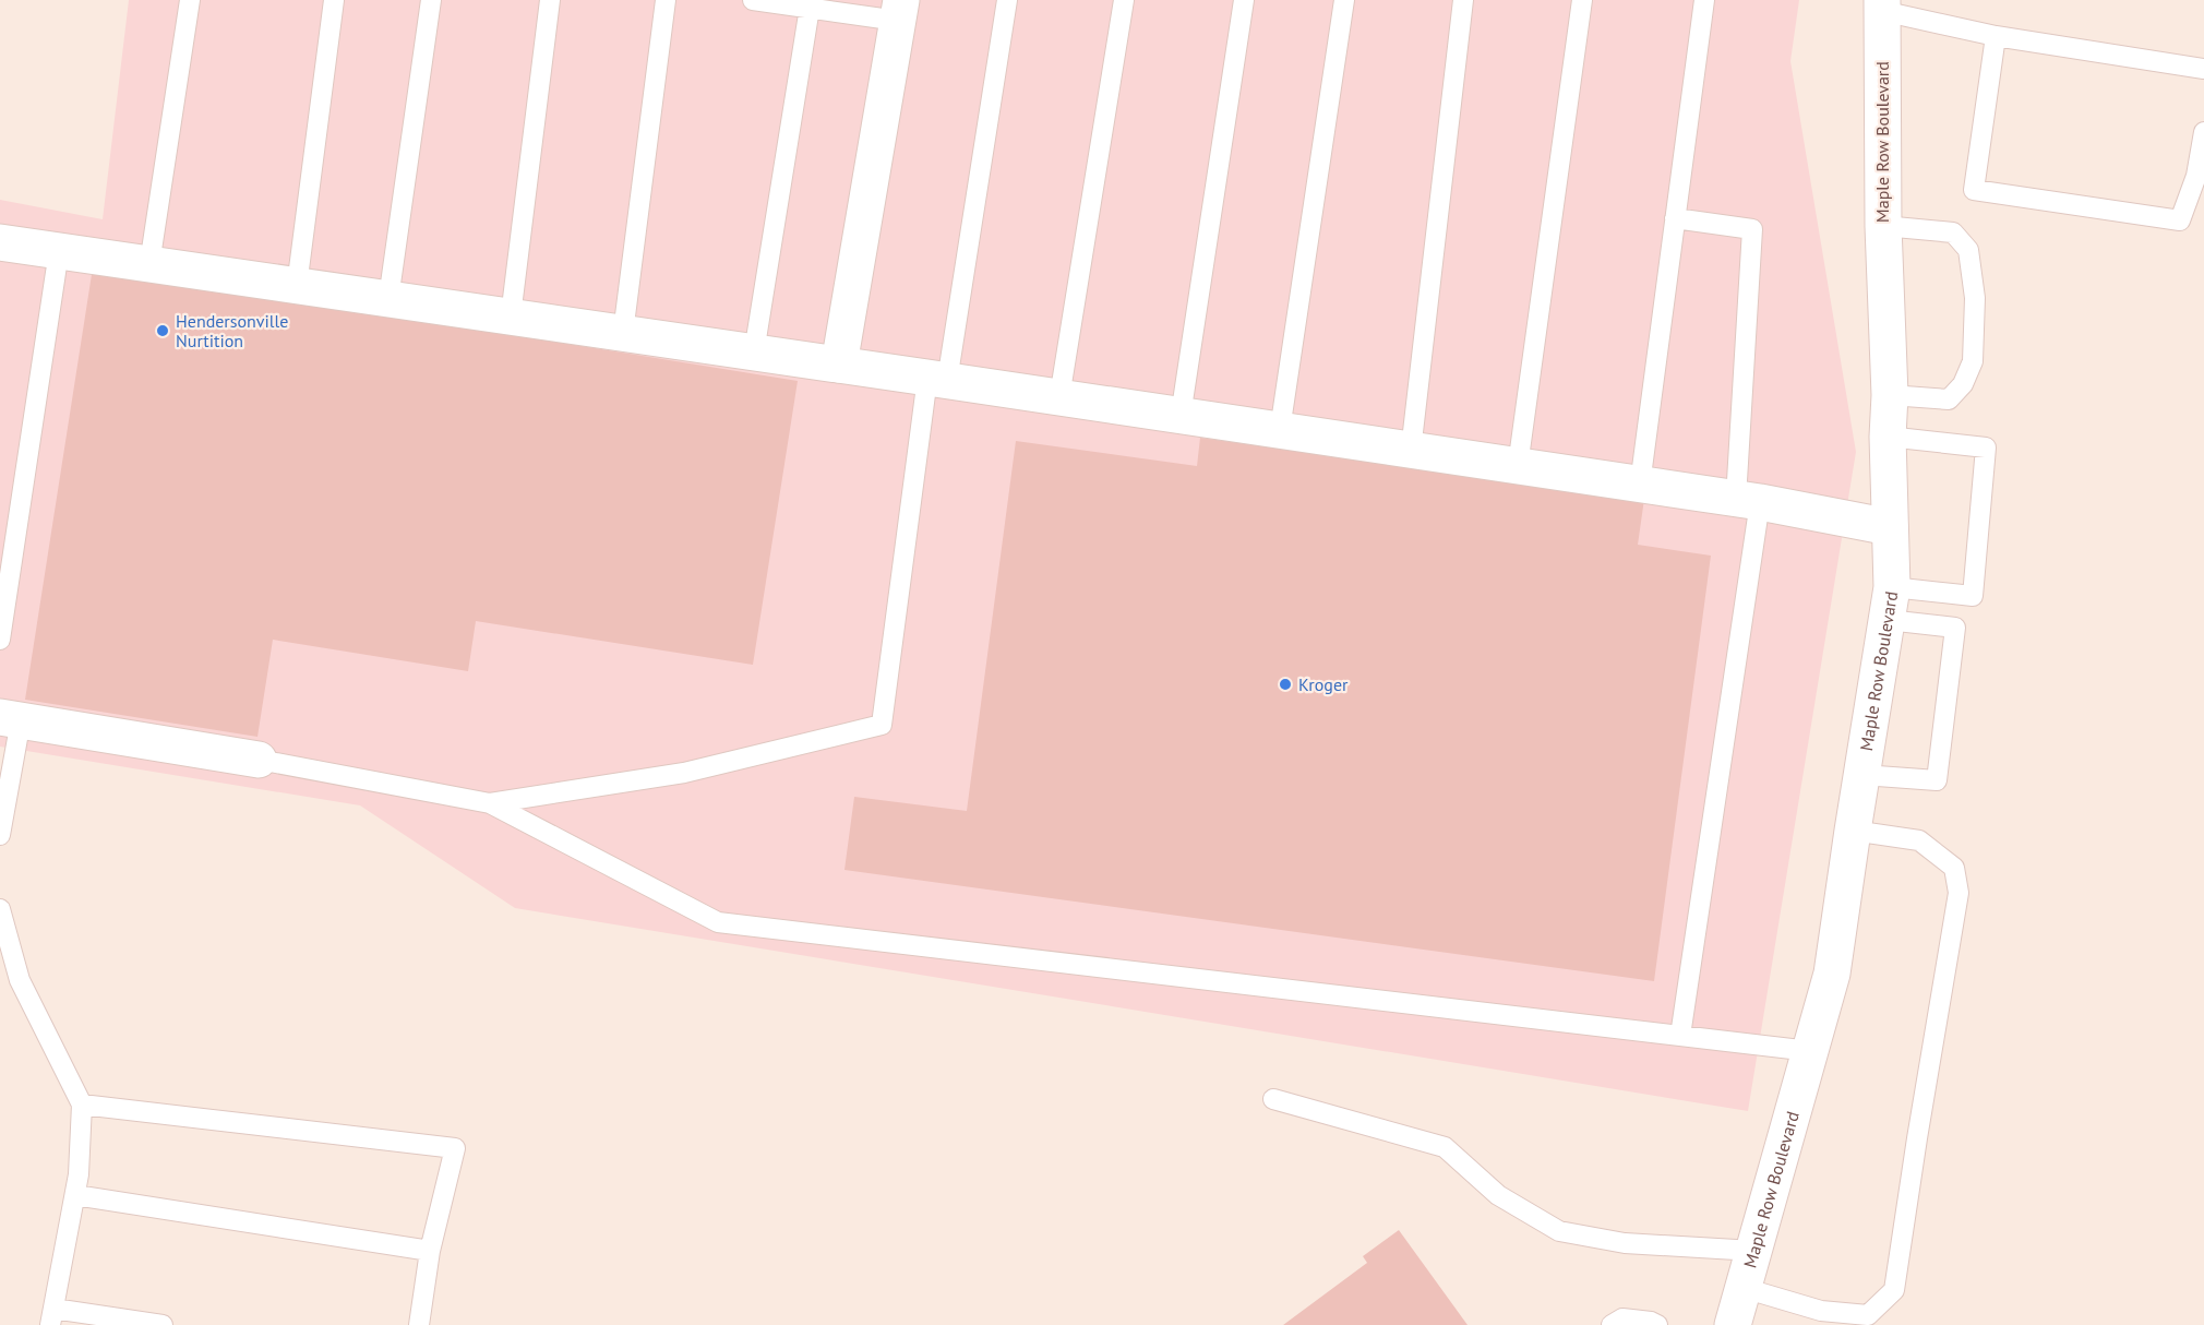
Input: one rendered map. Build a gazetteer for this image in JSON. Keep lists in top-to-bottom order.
{
  "streets": {
    "street": ["Maple Row Boulevard"]
  },
  "places": ["Hendersonville Nurtition", "Kroger"]
}
